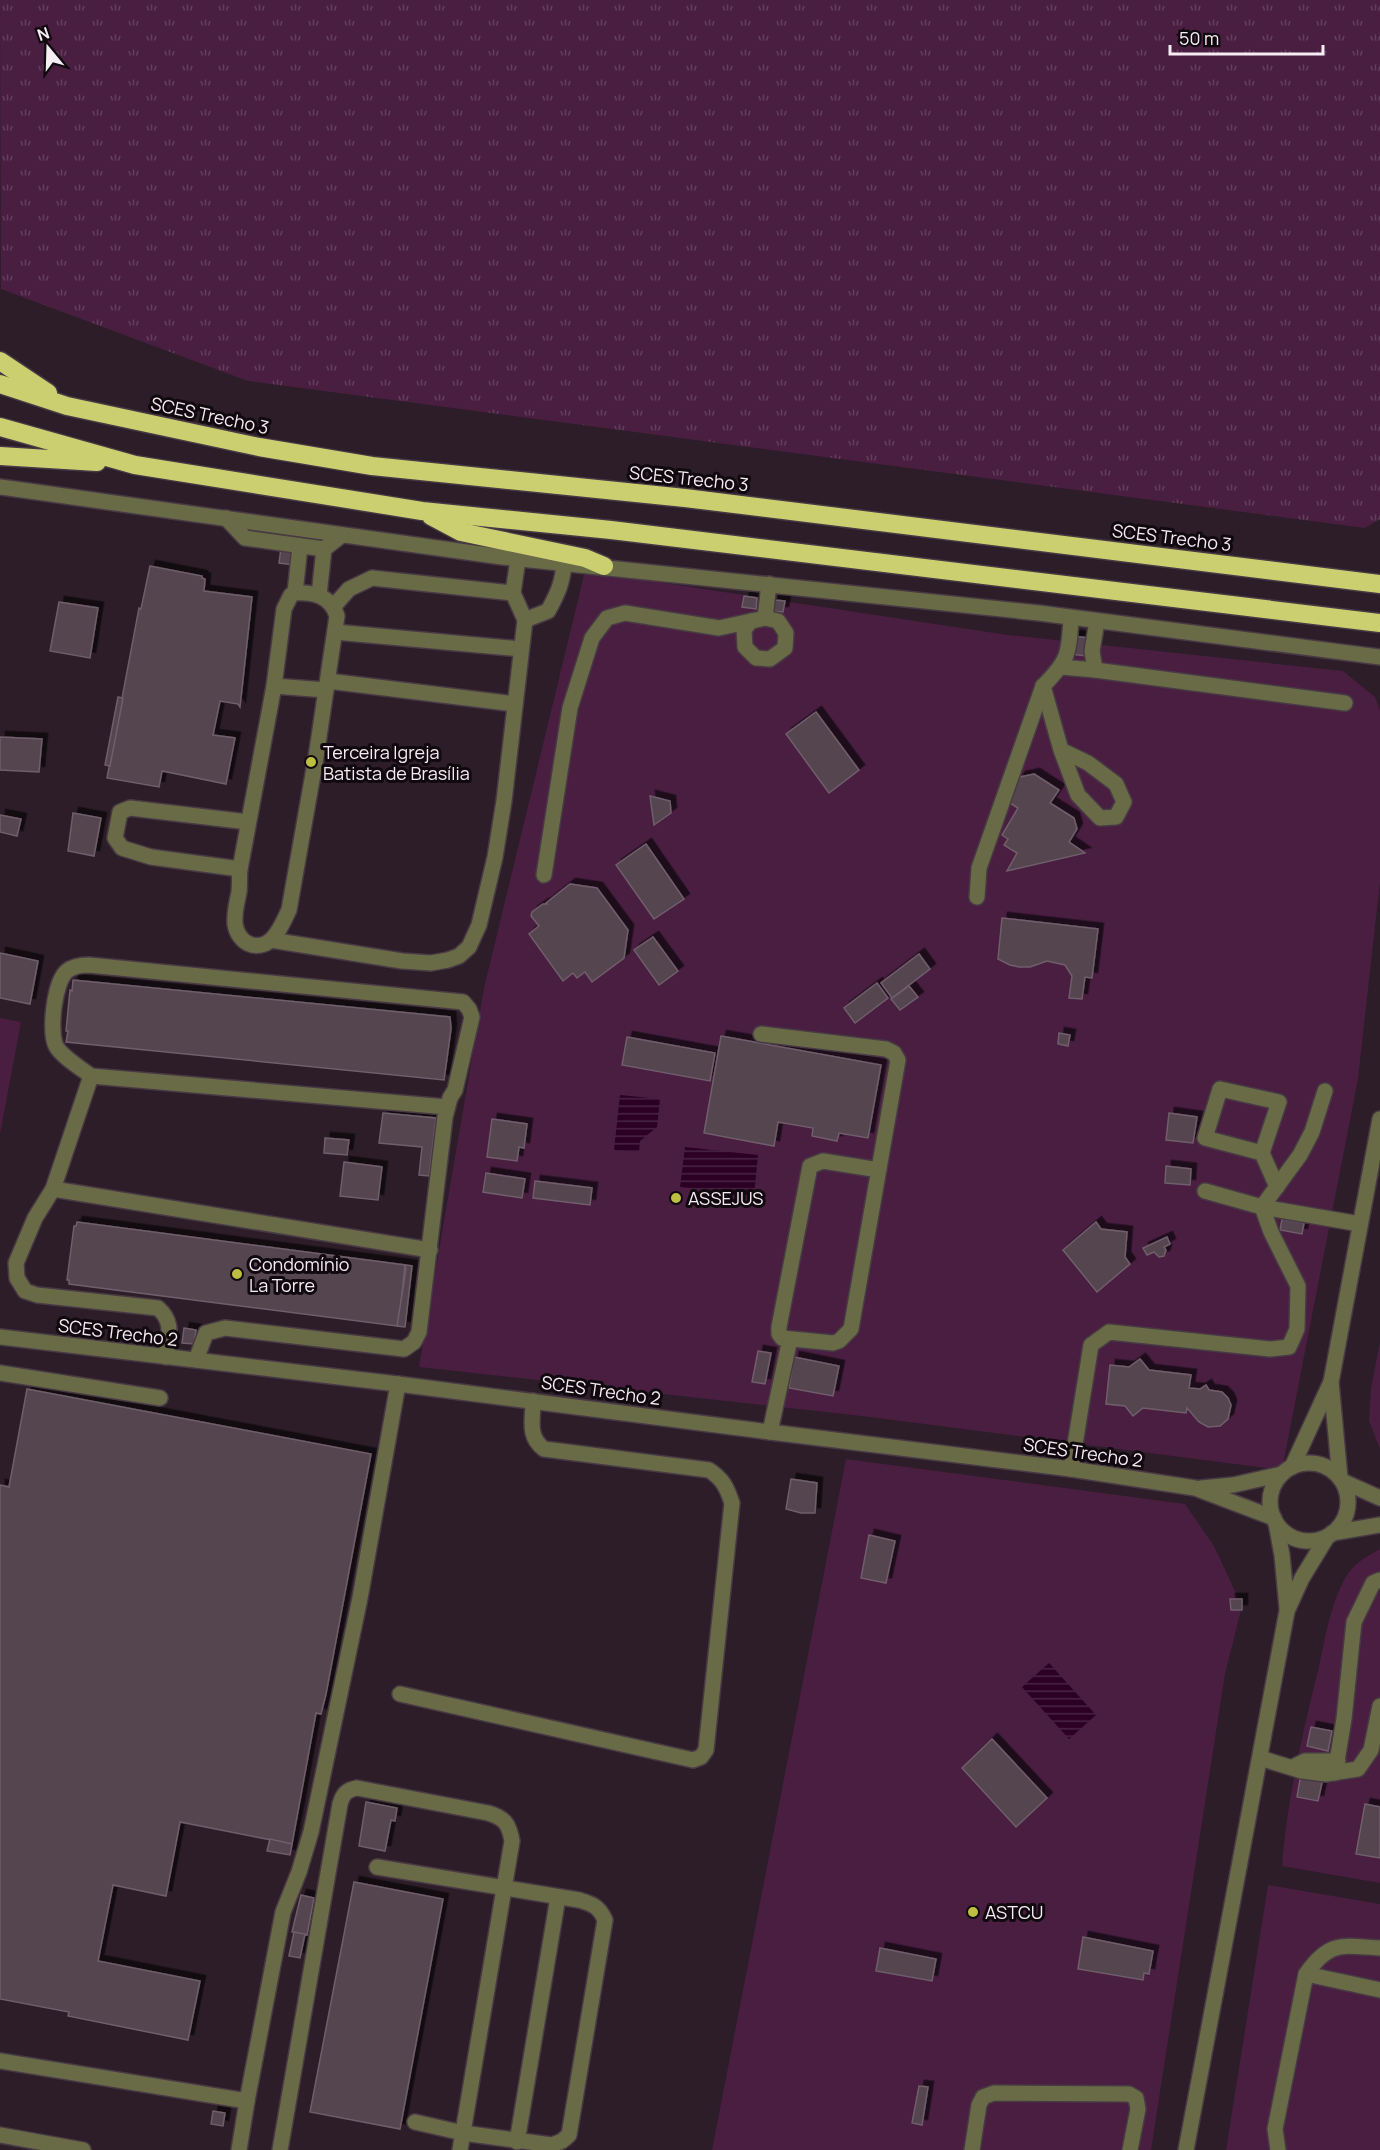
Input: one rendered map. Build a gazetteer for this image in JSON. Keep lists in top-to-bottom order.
{
  "streets": {
    "highway": ["SCES Trecho 3"],
    "street": ["SCES Trecho 2"]
  },
  "places": [
    "Terceira Igreja Batista de Brasília",
    "ASSEJUS",
    "Condomínio La Torre",
    "ASTCU"
  ],
  "scale_bar": "50 m",
  "north": "top"
}
